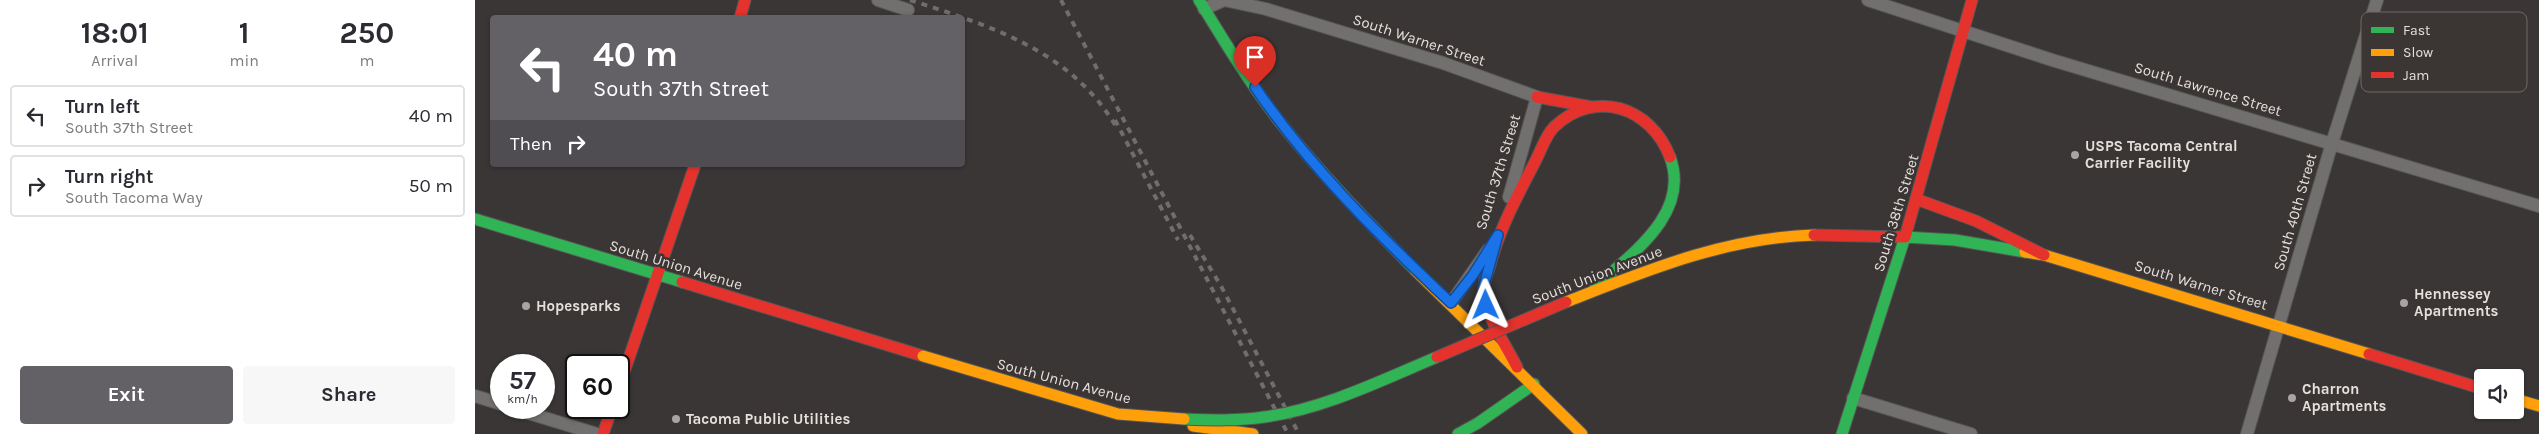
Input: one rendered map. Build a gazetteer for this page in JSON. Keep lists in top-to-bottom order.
{
  "streets": {
    "main road": ["South Warner Street", "South 38th Street", "South Union Avenue"],
    "street": ["South Lawrence Street", "South 37th Street", "South 40th Street"]
  },
  "crossings": [
    ["South Warner Street", "South 37th Street"],
    ["South Warner Street", "South 40th Street"],
    ["South Warner Street", "South 38th Street"],
    ["South Warner Street", "South Union Avenue"],
    ["South Lawrence Street", "South 40th Street"],
    ["South Lawrence Street", "South 38th Street"],
    ["South 38th Street", "South Union Avenue"]
  ],
  "places": [
    "USPS Tacoma Central Carrier Facility",
    "Hennessey Apartments",
    "Hopesparks",
    "Charron Apartments",
    "Tacoma Public Utilities"
  ],
  "legend": ["Fast", "Slow", "Jam"],
  "page": {
    "eta": [
      "18:01",
      "Arrival",
      "1",
      "min",
      "250",
      "m"
    ],
    "turn": ["40 m", "South 37th Street"],
    "list": [
      {
        "name": "Turn left",
        "note": "South 37th Street",
        "value": "40 m"
      },
      {
        "name": "Turn right",
        "note": "South Tacoma Way",
        "value": "50 m"
      }
    ],
    "then": "Then",
    "speed": "57 km/h",
    "limit": "60",
    "buttons": ["Exit", "Share"]
  }
}
